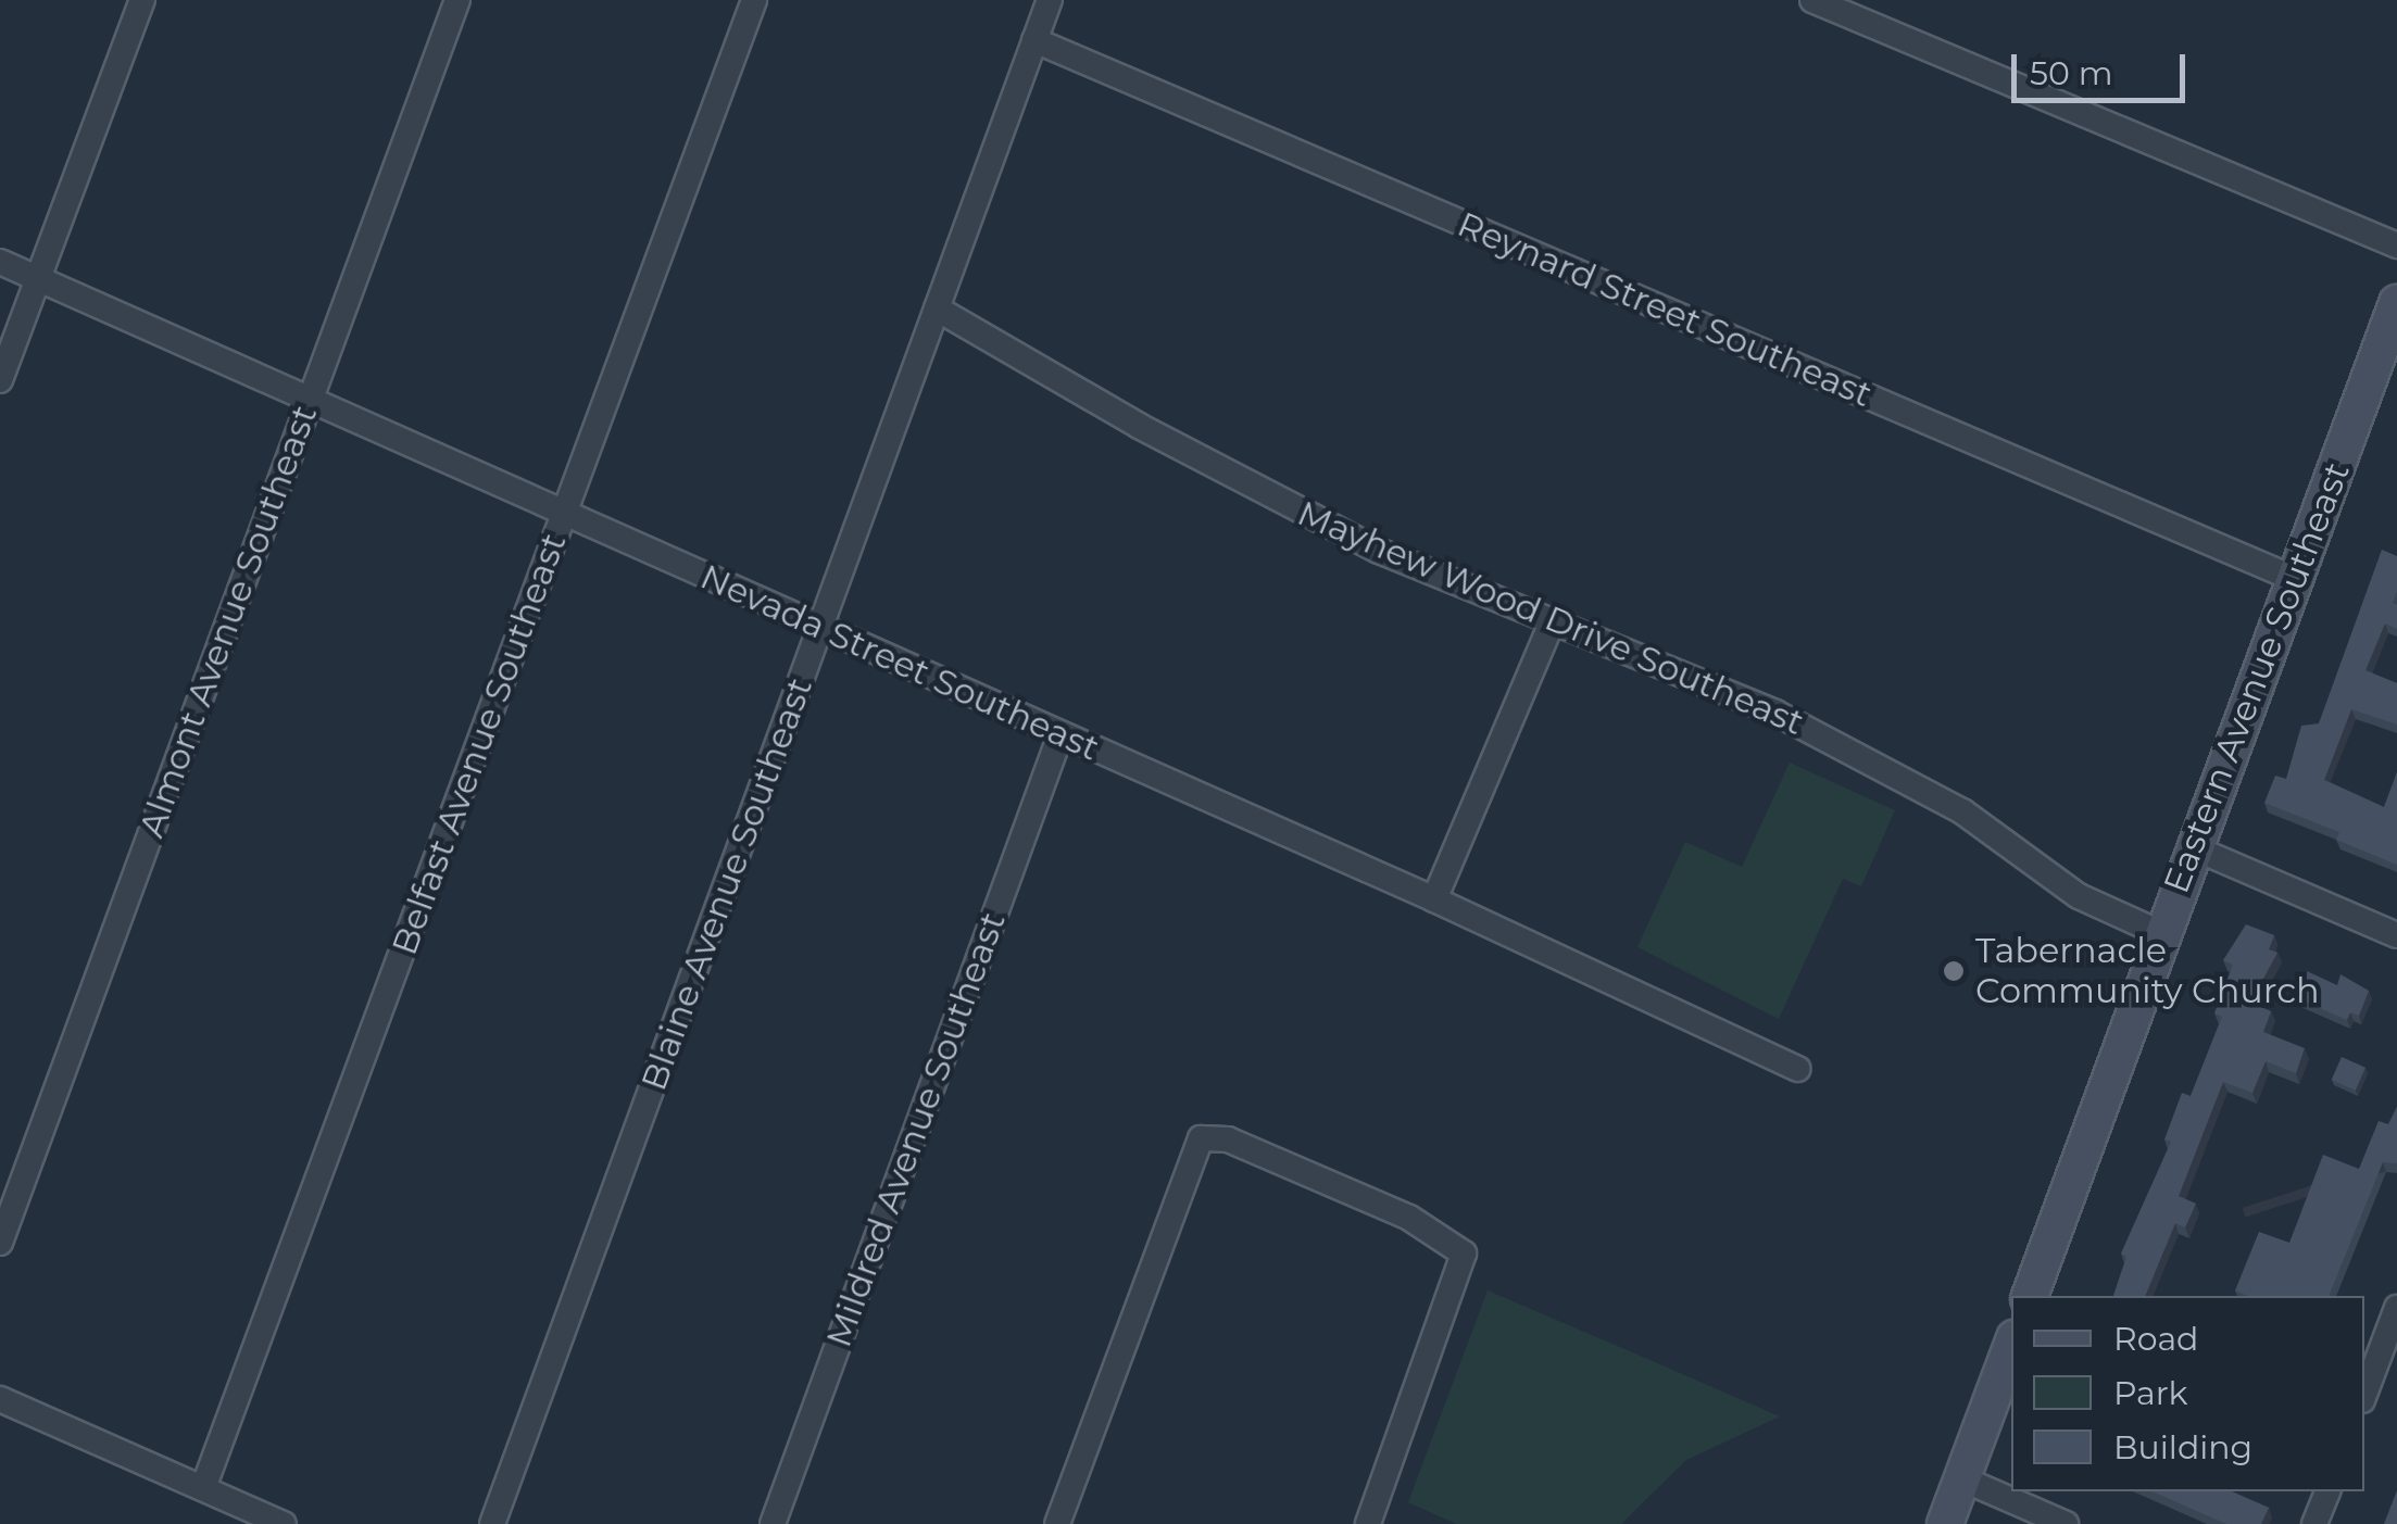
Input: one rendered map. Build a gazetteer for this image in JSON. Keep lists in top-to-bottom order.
{
  "streets": {
    "main road": ["Eastern Avenue Southeast"],
    "street": [
      "Reynard Street Southeast",
      "Mayhew Wood Drive Southeast",
      "Almont Avenue Southeast",
      "Nevada Street Southeast",
      "Belfast Avenue Southeast",
      "Blaine Avenue Southeast",
      "Mildred Avenue Southeast"
    ]
  },
  "crossings": [
    ["Reynard Street Southeast", "Eastern Avenue Southeast"],
    ["Reynard Street Southeast", "Blaine Avenue Southeast"],
    ["Mayhew Wood Drive Southeast", "Eastern Avenue Southeast"],
    ["Mayhew Wood Drive Southeast", "Blaine Avenue Southeast"],
    ["Almont Avenue Southeast", "Nevada Street Southeast"],
    ["Nevada Street Southeast", "Belfast Avenue Southeast"],
    ["Nevada Street Southeast", "Blaine Avenue Southeast"],
    ["Nevada Street Southeast", "Mildred Avenue Southeast"]
  ],
  "places": ["Tabernacle Community Church"],
  "legend": ["Road", "Park", "Building"],
  "scale_bar": "50 m"
}
